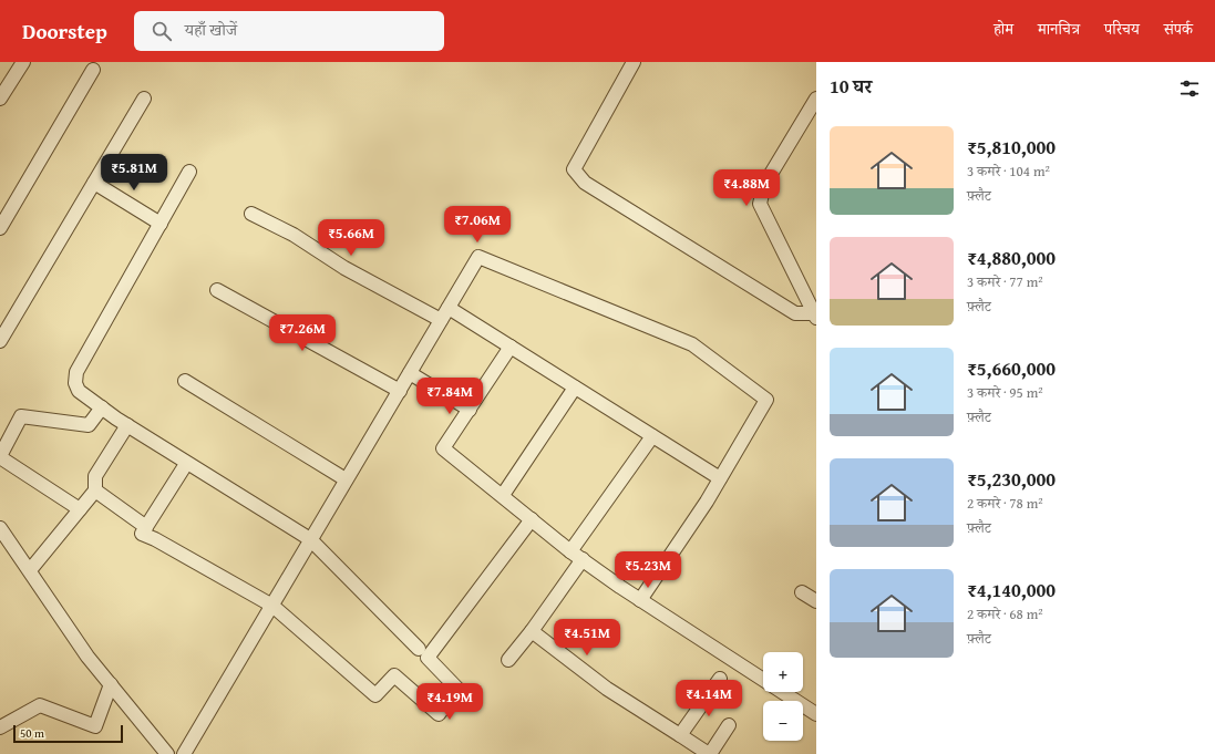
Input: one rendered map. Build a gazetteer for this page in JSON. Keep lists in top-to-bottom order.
{
  "scale_bar": "50 m",
  "page": {
    "header": "Doorstep",
    "search": "यहाँ खोजें",
    "nav": [
      "होम",
      "मानचित्र",
      "परिचय",
      "संपर्क"
    ],
    "heading": "10 घर",
    "list": [
      {
        "name": "₹5,810,000",
        "note": "3 कमरे · 104 m² · फ़्लैट"
      },
      {
        "name": "₹4,880,000",
        "note": "3 कमरे · 77 m² · फ़्लैट"
      },
      {
        "name": "₹5,660,000",
        "note": "3 कमरे · 95 m² · फ़्लैट"
      },
      {
        "name": "₹5,230,000",
        "note": "2 कमरे · 78 m² · फ़्लैट"
      },
      {
        "name": "₹4,140,000",
        "note": "2 कमरे · 68 m² · फ़्लैट"
      }
    ],
    "price": [
      "₹5.81M",
      "₹4.88M",
      "₹7.06M",
      "₹5.66M",
      "₹7.26M",
      "₹7.84M",
      "₹5.23M",
      "₹4.51M",
      "₹4.14M",
      "₹4.19M"
    ],
    "map_buttons": ["+", "−"],
    "scale": "50 m"
  }
}
